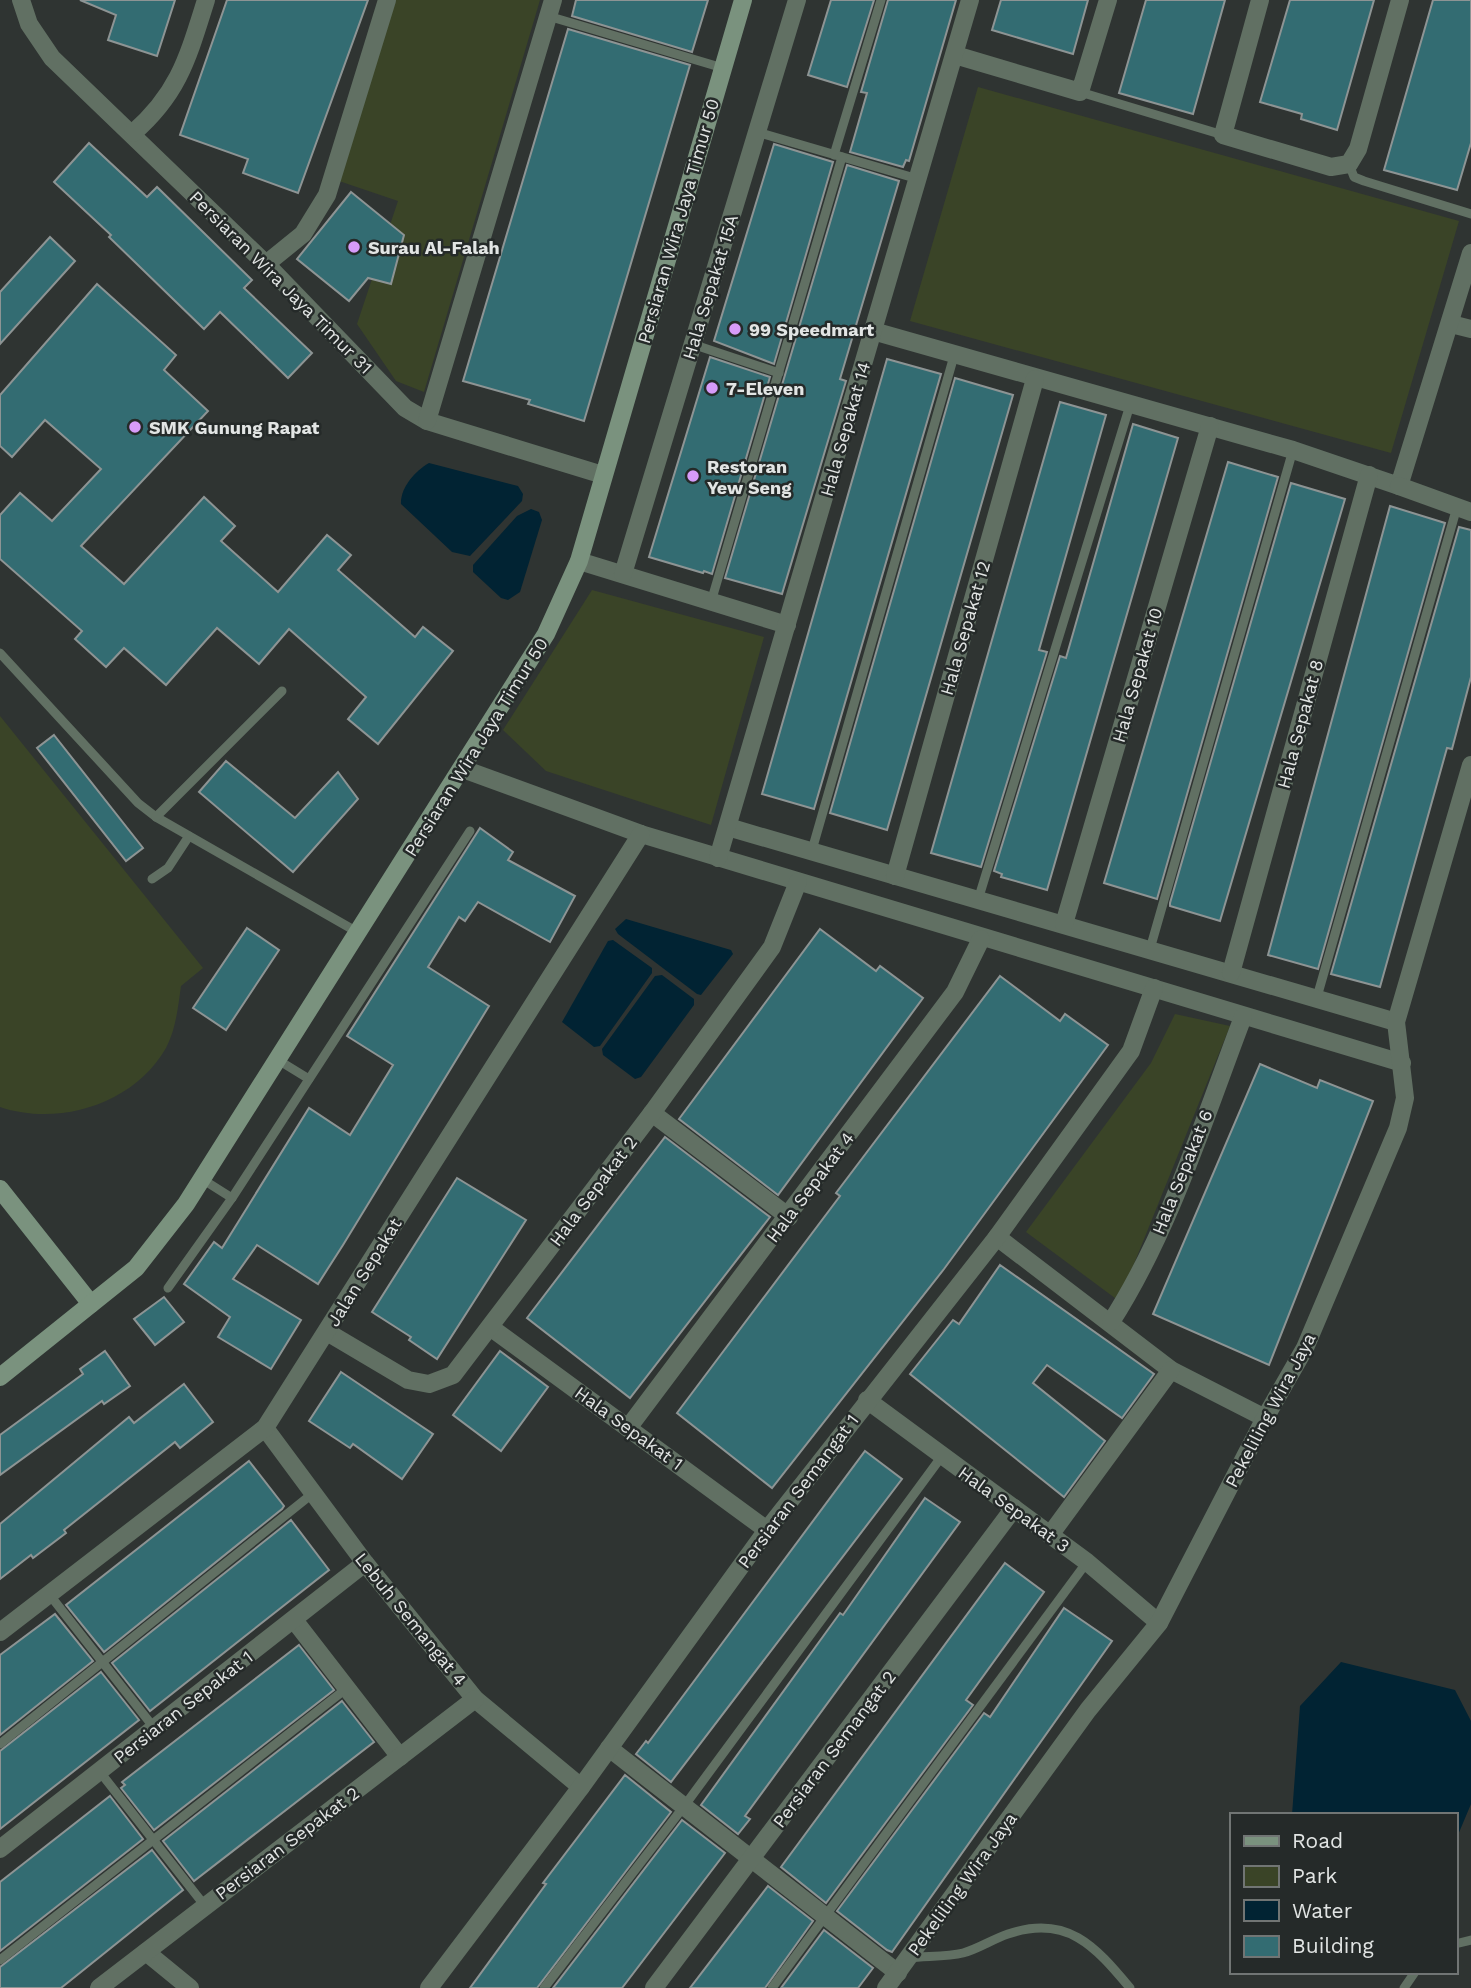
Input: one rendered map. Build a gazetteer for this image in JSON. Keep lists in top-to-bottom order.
{
  "streets": {
    "street": [
      "Persiaran Wira Jaya Timur 50",
      "Persiaran Wira Jaya Timur 31",
      "Hala Sepakat 15A",
      "Hala Sepakat 14",
      "Hala Sepakat 12",
      "Hala Sepakat 10",
      "Hala Sepakat 8",
      "Hala Sepakat 6",
      "Hala Sepakat 4",
      "Hala Sepakat 2",
      "Jalan Sepakat",
      "Pekeliling Wira Jaya",
      "Hala Sepakat 1",
      "Persiaran Semangat 1",
      "Hala Sepakat 3",
      "Lebuh Semangat 4",
      "Persiaran Sepakat 1",
      "Persiaran Semangat 2",
      "Persiaran Sepakat 2"
    ]
  },
  "crossings": [
    ["Persiaran Wira Jaya Timur 50", "Persiaran Wira Jaya Timur 31"],
    ["Hala Sepakat 4", "Hala Sepakat 1"],
    ["Hala Sepakat 2", "Jalan Sepakat"],
    ["Hala Sepakat 2", "Hala Sepakat 1"],
    ["Jalan Sepakat", "Lebuh Semangat 4"],
    ["Pekeliling Wira Jaya", "Hala Sepakat 3"],
    ["Hala Sepakat 1", "Persiaran Semangat 1"],
    ["Persiaran Semangat 1", "Hala Sepakat 3"],
    ["Persiaran Semangat 1", "Lebuh Semangat 4"],
    ["Hala Sepakat 3", "Persiaran Semangat 2"],
    ["Lebuh Semangat 4", "Persiaran Sepakat 1"],
    ["Lebuh Semangat 4", "Persiaran Sepakat 2"]
  ],
  "places": [
    "Surau Al-Falah",
    "99 Speedmart",
    "7-Eleven",
    "SMK Gunung Rapat",
    "Restoran Yew Seng"
  ],
  "legend": [
    "Road",
    "Park",
    "Water",
    "Building"
  ]
}
